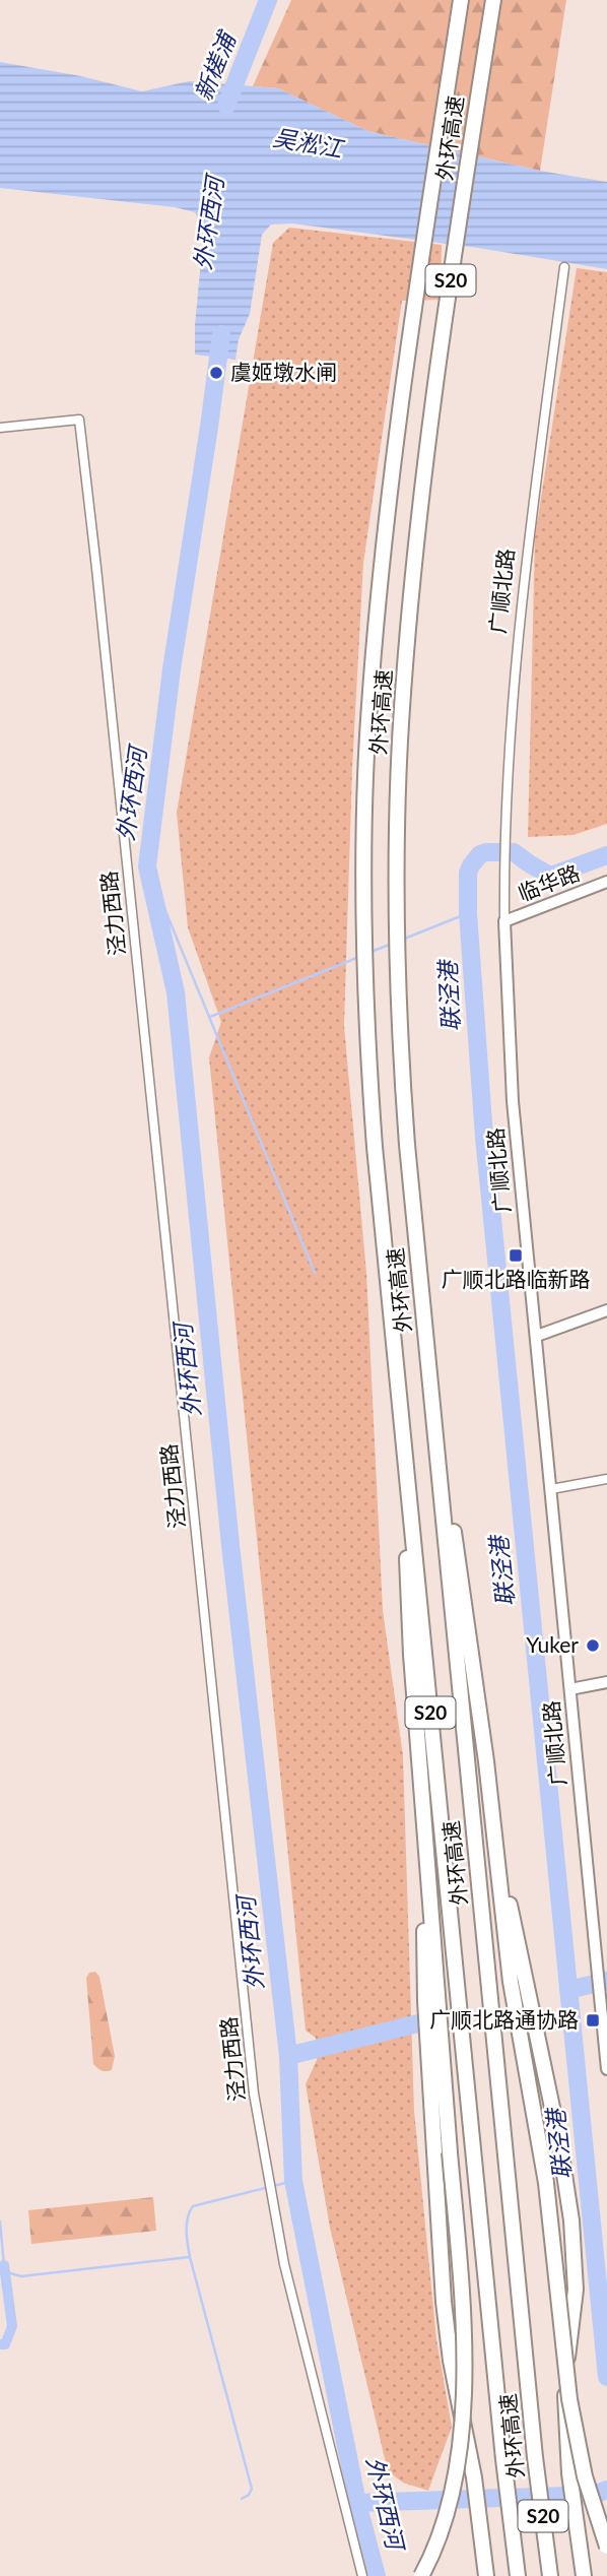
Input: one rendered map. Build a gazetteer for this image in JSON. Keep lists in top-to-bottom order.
{
  "streets": {
    "highway": ["外环高速", "S20"],
    "street": ["广顺北路", "临华路", "泾力西路"]
  },
  "crossings": [
    ["广顺北路", "临华路"]
  ],
  "water": [
    "新槎浦",
    "吴淞江",
    "外环西河",
    "联泾港"
  ],
  "places": {
    "other": ["虞姬墩水闸", "Yuker"],
    "transit": ["广顺北路临新路", "广顺北路通协路"]
  }
}
